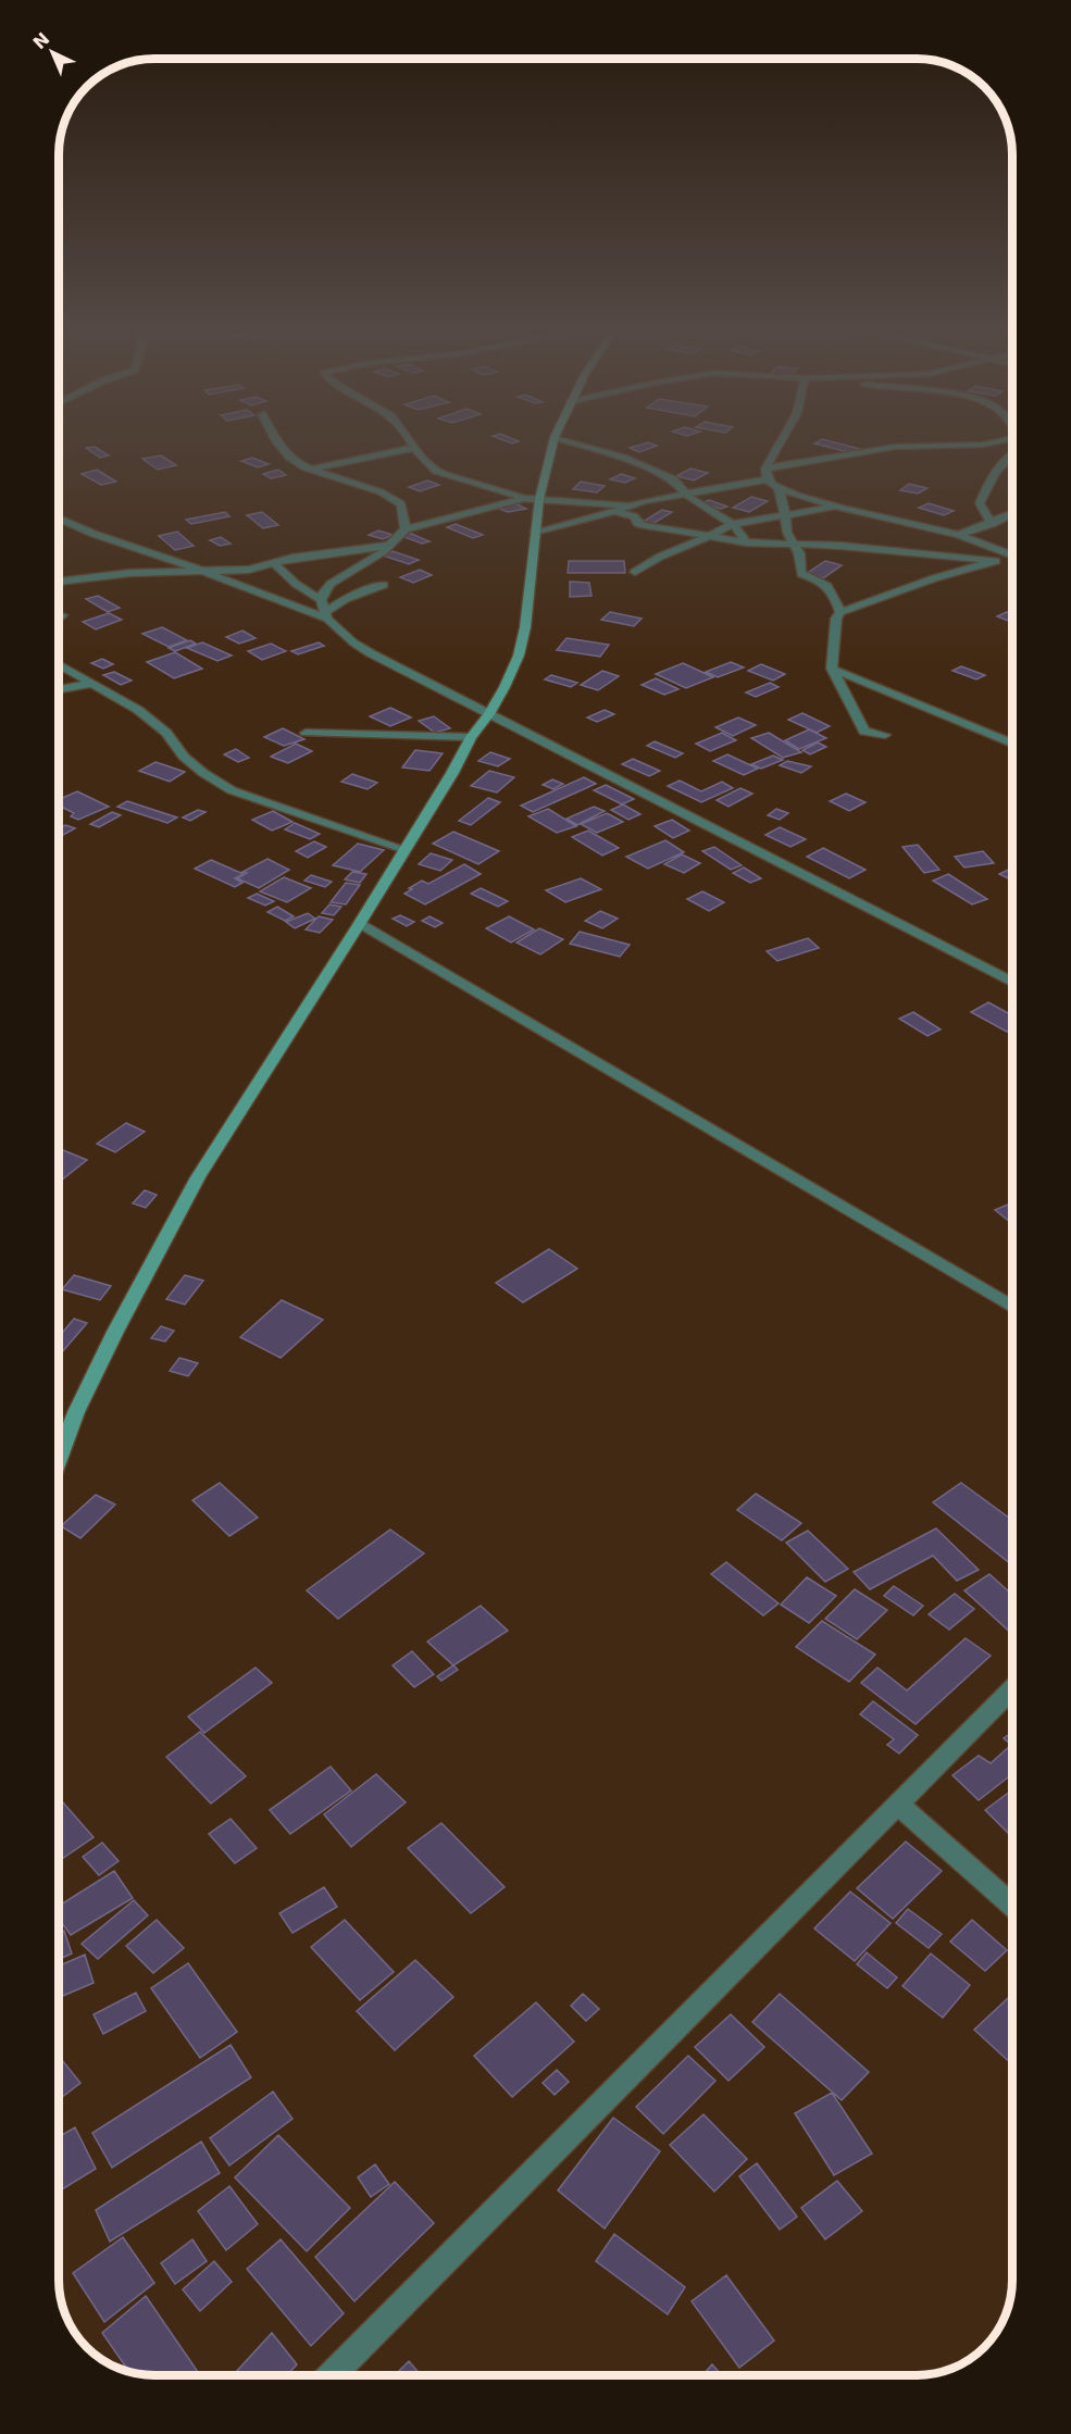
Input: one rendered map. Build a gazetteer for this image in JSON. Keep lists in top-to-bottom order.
{
  "north": "top left"
}
